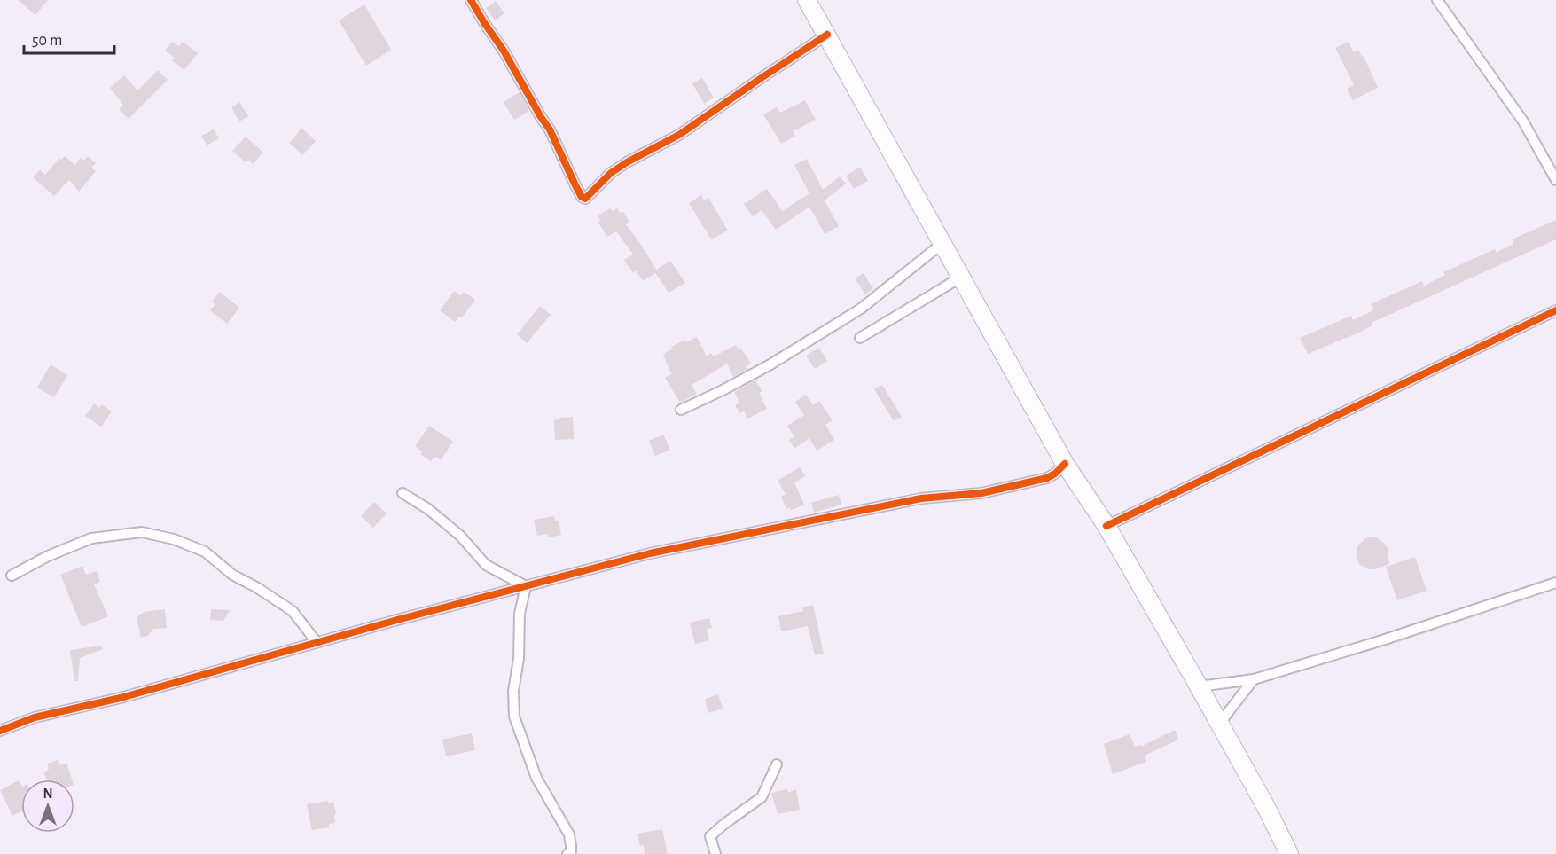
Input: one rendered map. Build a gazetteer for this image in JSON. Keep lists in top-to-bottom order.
{
  "scale_bar": "50 m",
  "north": "top"
}
